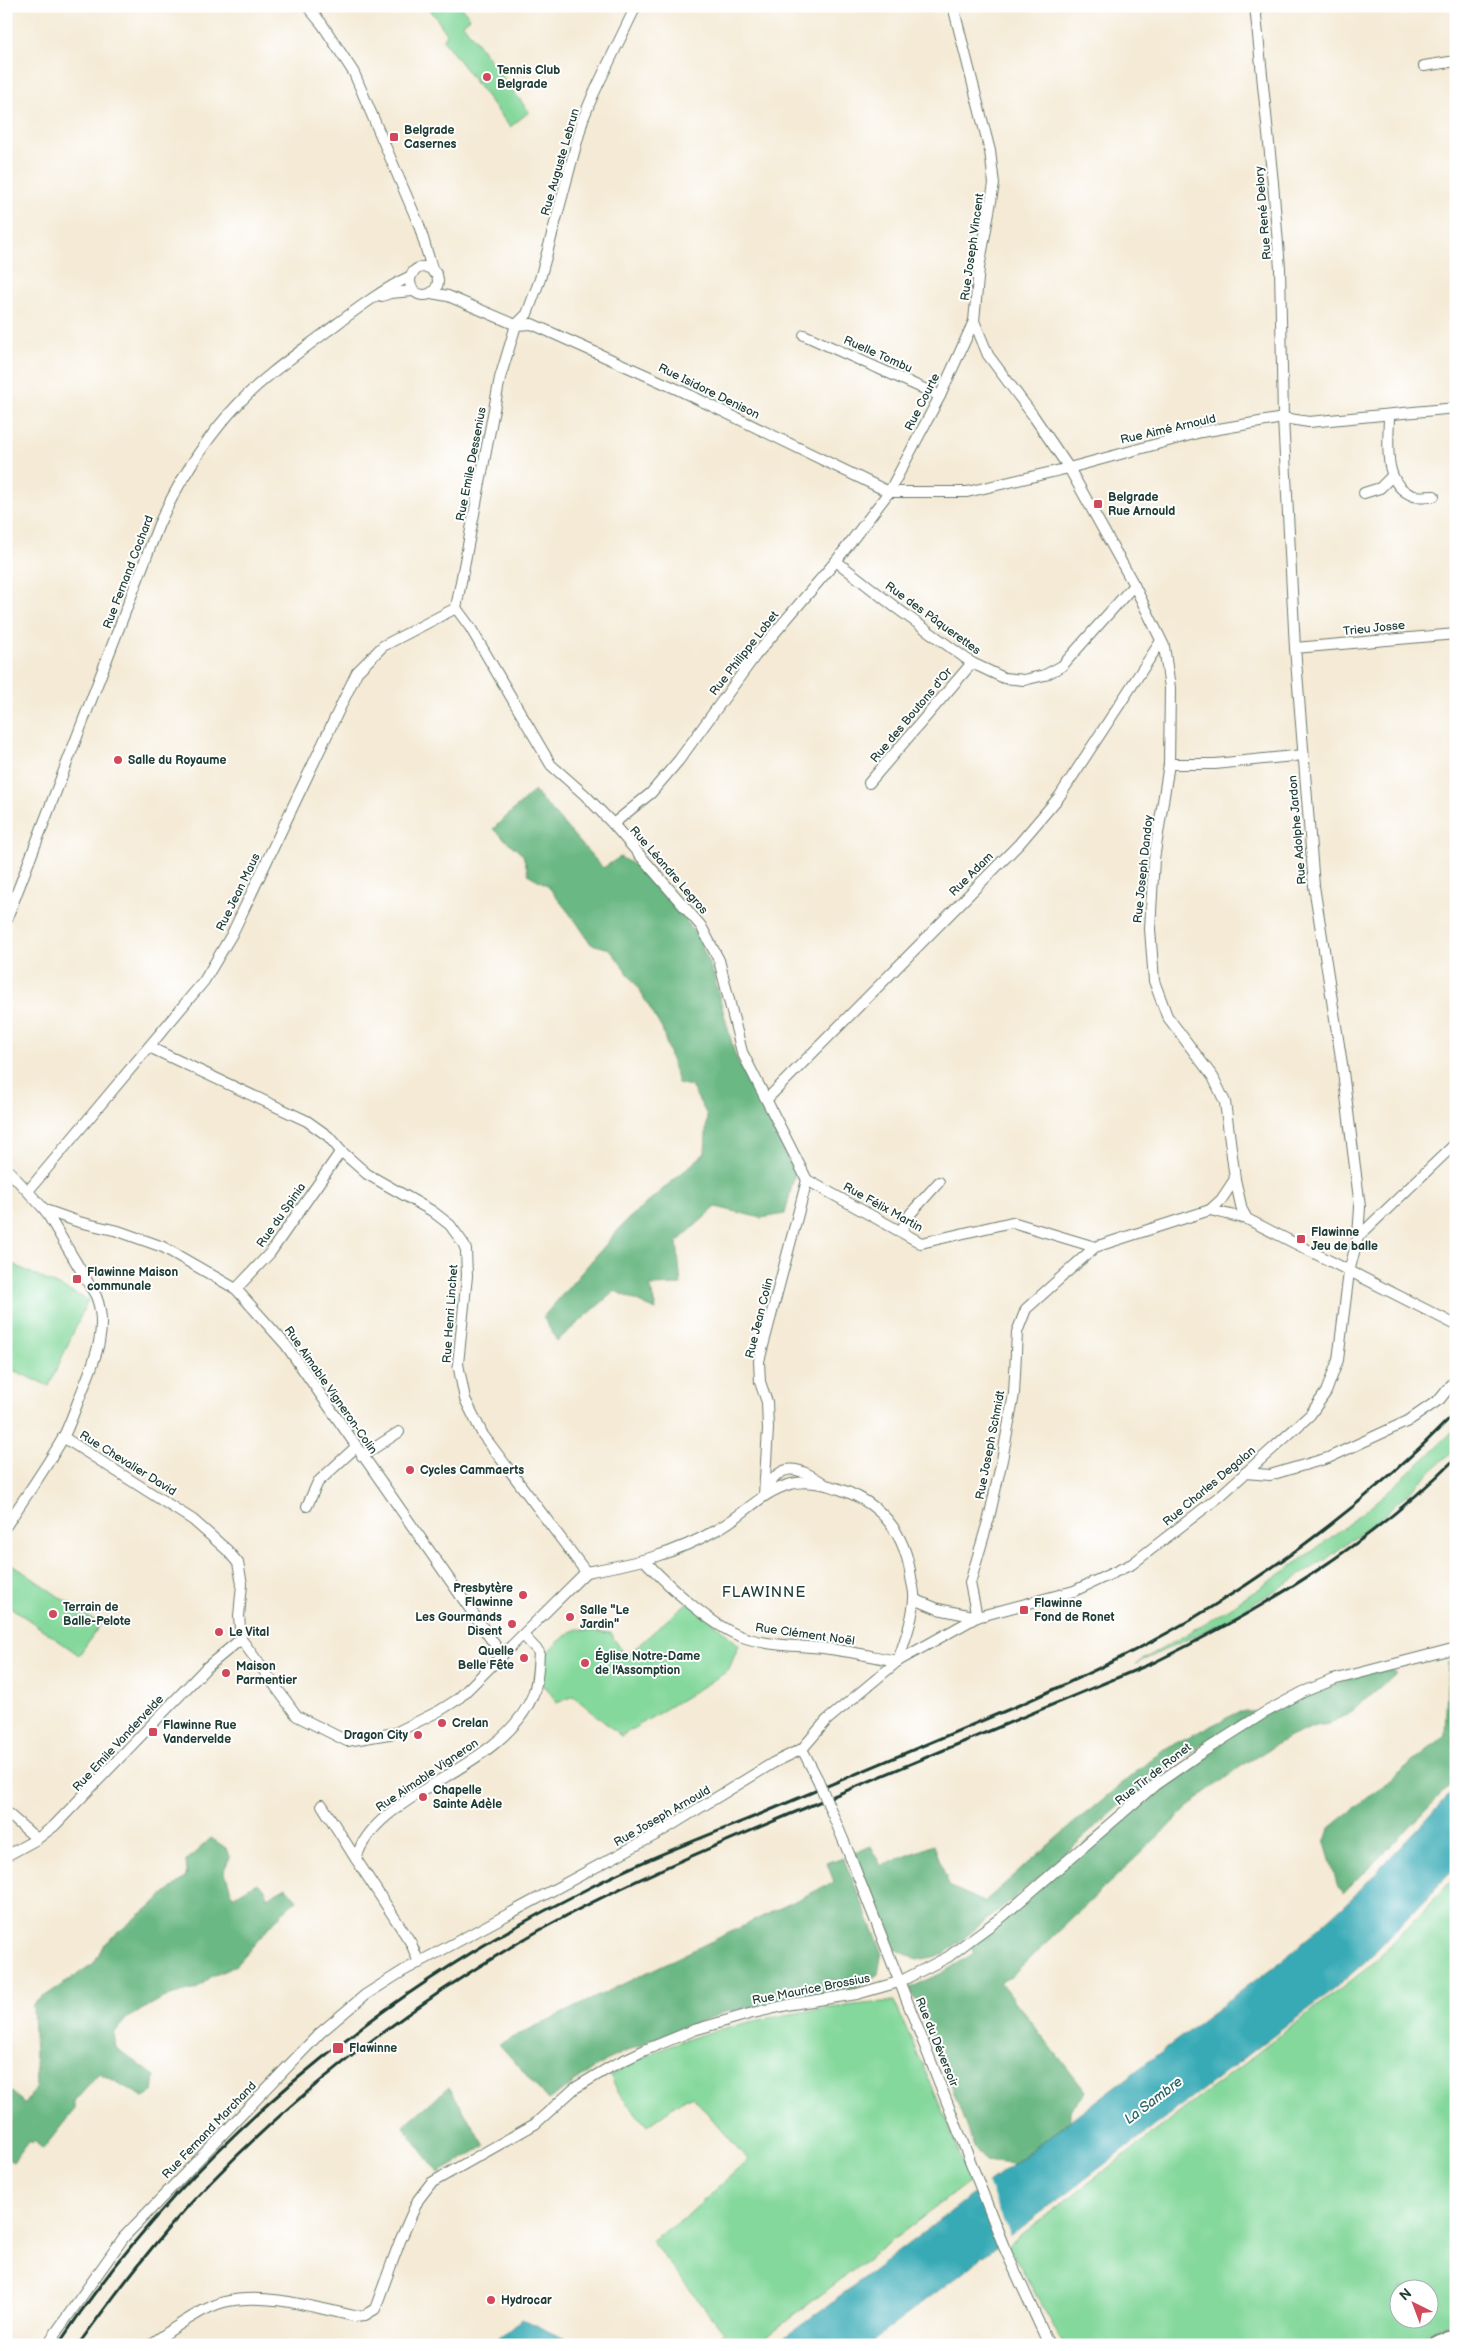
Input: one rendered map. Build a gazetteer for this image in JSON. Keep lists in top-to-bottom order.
{
  "streets": {
    "street": [
      "Rue Auguste Lebrun",
      "Rue René Delory",
      "Rue Joseph Vincent",
      "Ruelle Tombu",
      "Rue Isidore Denison",
      "Rue Courte",
      "Rue Aimé Arnould",
      "Rue Emile Dessenius",
      "Rue Fernand Cochard",
      "Rue des Pâquerettes",
      "Trieu Josse",
      "Rue Philippe Lobet",
      "Rue des Boutons d'Or",
      "Rue Adolphe Jardon",
      "Rue Joseph Dandoy",
      "Rue Léandre Legros",
      "Rue Adam",
      "Rue Jean Maus",
      "Rue Félix Martin",
      "Rue du Spinia",
      "Rue Henri Linchet",
      "Rue Jean Colin",
      "Rue Aimable Vigneron-Colin",
      "Rue Joseph Schmidt",
      "Rue Chevalier David",
      "Rue Charles Degalan",
      "Rue Clément Noël",
      "Rue Emile Vandervelde",
      "Rue Tir de Ronet",
      "Rue Aimable Vigneron",
      "Rue Joseph Arnould",
      "Rue Maurice Brossius",
      "Rue du Déversoir",
      "Rue Fernand Marchand"
    ]
  },
  "crossings": [
    ["Rue Auguste Lebrun", "Rue Isidore Denison"],
    ["Rue Auguste Lebrun", "Rue Emile Dessenius"],
    ["Rue René Delory", "Rue Aimé Arnould"],
    ["Rue René Delory", "Rue Adolphe Jardon"],
    ["Rue Joseph Vincent", "Rue Courte"],
    ["Rue Joseph Vincent", "Rue Aimé Arnould"],
    ["Rue Joseph Vincent", "Rue Joseph Dandoy"],
    ["Ruelle Tombu", "Rue Courte"],
    ["Rue Isidore Denison", "Rue Courte"],
    ["Rue Isidore Denison", "Rue Aimé Arnould"],
    ["Rue Isidore Denison", "Rue Emile Dessenius"],
    ["Rue Isidore Denison", "Rue Philippe Lobet"],
    ["Rue Courte", "Rue Aimé Arnould"],
    ["Rue Courte", "Rue Philippe Lobet"],
    ["Rue Aimé Arnould", "Rue Philippe Lobet"],
    ["Rue Aimé Arnould", "Rue Adolphe Jardon"],
    ["Rue Aimé Arnould", "Rue Joseph Dandoy"],
    ["Rue Emile Dessenius", "Rue Léandre Legros"],
    ["Rue Emile Dessenius", "Rue Jean Maus"],
    ["Rue des Pâquerettes", "Rue Philippe Lobet"],
    ["Rue des Pâquerettes", "Rue des Boutons d'Or"],
    ["Rue des Pâquerettes", "Rue Joseph Dandoy"],
    ["Trieu Josse", "Rue Adolphe Jardon"],
    ["Rue Philippe Lobet", "Rue Léandre Legros"],
    ["Rue Adolphe Jardon", "Rue Charles Degalan"],
    ["Rue Joseph Dandoy", "Rue Adam"],
    ["Rue Léandre Legros", "Rue Adam"],
    ["Rue Léandre Legros", "Rue Jean Maus"],
    ["Rue Léandre Legros", "Rue Félix Martin"],
    ["Rue Léandre Legros", "Rue Jean Colin"],
    ["Rue Jean Maus", "Rue Henri Linchet"],
    ["Rue Jean Maus", "Rue Chevalier David"],
    ["Rue Félix Martin", "Rue Jean Colin"],
    ["Rue Félix Martin", "Rue Joseph Schmidt"],
    ["Rue du Spinia", "Rue Henri Linchet"],
    ["Rue du Spinia", "Rue Aimable Vigneron-Colin"],
    ["Rue Aimable Vigneron-Colin", "Rue Chevalier David"],
    ["Rue Joseph Schmidt", "Rue Charles Degalan"],
    ["Rue Chevalier David", "Rue Emile Vandervelde"],
    ["Rue Charles Degalan", "Rue Clément Noël"],
    ["Rue Charles Degalan", "Rue Joseph Arnould"],
    ["Rue Clément Noël", "Rue Joseph Arnould"],
    ["Rue Tir de Ronet", "Rue Maurice Brossius"],
    ["Rue Tir de Ronet", "Rue du Déversoir"],
    ["Rue Joseph Arnould", "Rue du Déversoir"],
    ["Rue Joseph Arnould", "Rue Fernand Marchand"],
    ["Rue Maurice Brossius", "Rue du Déversoir"]
  ],
  "districts": ["FLAWINNE"],
  "water": ["La Sambre"],
  "places": {
    "other": [
      "Tennis Club Belgrade",
      "Salle du Royaume",
      "Cycles Cammaerts",
      "Presbytère Flawinne",
      "Terrain de Balle-Pelote",
      "Salle \"Le Jardin\"",
      "Les Gourmands Disent",
      "Le Vital",
      "Quelle Belle Fête",
      "Église Notre-Dame de l'Assomption",
      "Maison Parmentier",
      "Crelan",
      "Dragon City",
      "Chapelle Sainte Adèle",
      "Hydrocar"
    ],
    "transit": [
      "Belgrade Casernes",
      "Belgrade Rue Arnould",
      "Flawinne Jeu de balle",
      "Flawinne Maison communale",
      "Flawinne Fond de Ronet",
      "Flawinne Rue Vandervelde",
      "Flawinne"
    ]
  },
  "north": "top left"
}
